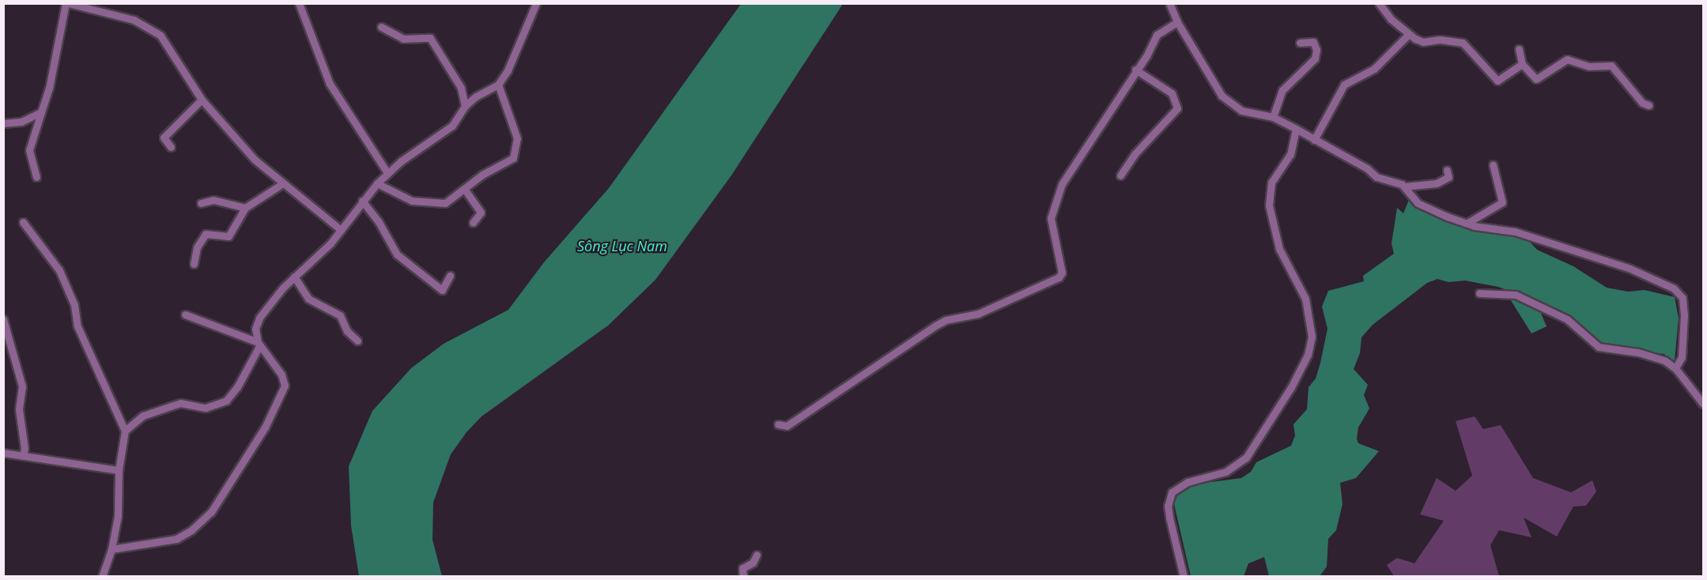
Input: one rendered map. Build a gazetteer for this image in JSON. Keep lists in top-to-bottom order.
{
  "water": ["Sông Lục Nam"]
}
